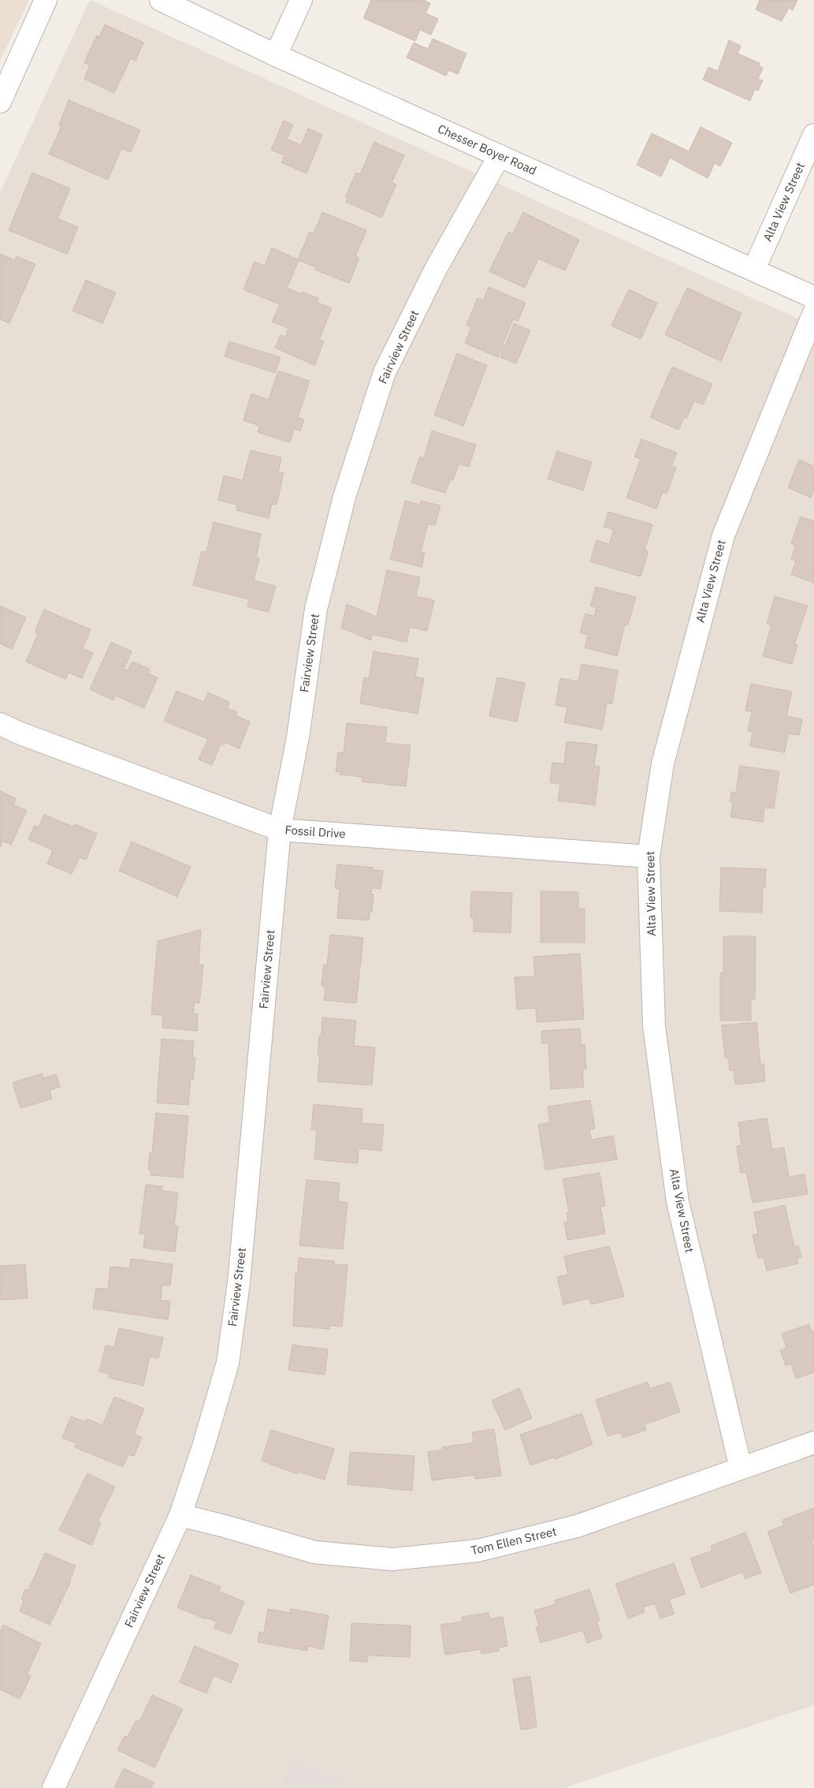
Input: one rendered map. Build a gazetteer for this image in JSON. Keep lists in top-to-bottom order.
{
  "streets": {
    "street": [
      "Chesser Boyer Road",
      "Alta View Street",
      "Fairview Street",
      "Fossil Drive",
      "Tom Ellen Street"
    ]
  },
  "crossings": [
    ["Chesser Boyer Road", "Alta View Street"],
    ["Chesser Boyer Road", "Fairview Street"],
    ["Alta View Street", "Fossil Drive"],
    ["Alta View Street", "Tom Ellen Street"],
    ["Fairview Street", "Fossil Drive"],
    ["Fairview Street", "Tom Ellen Street"]
  ]
}
